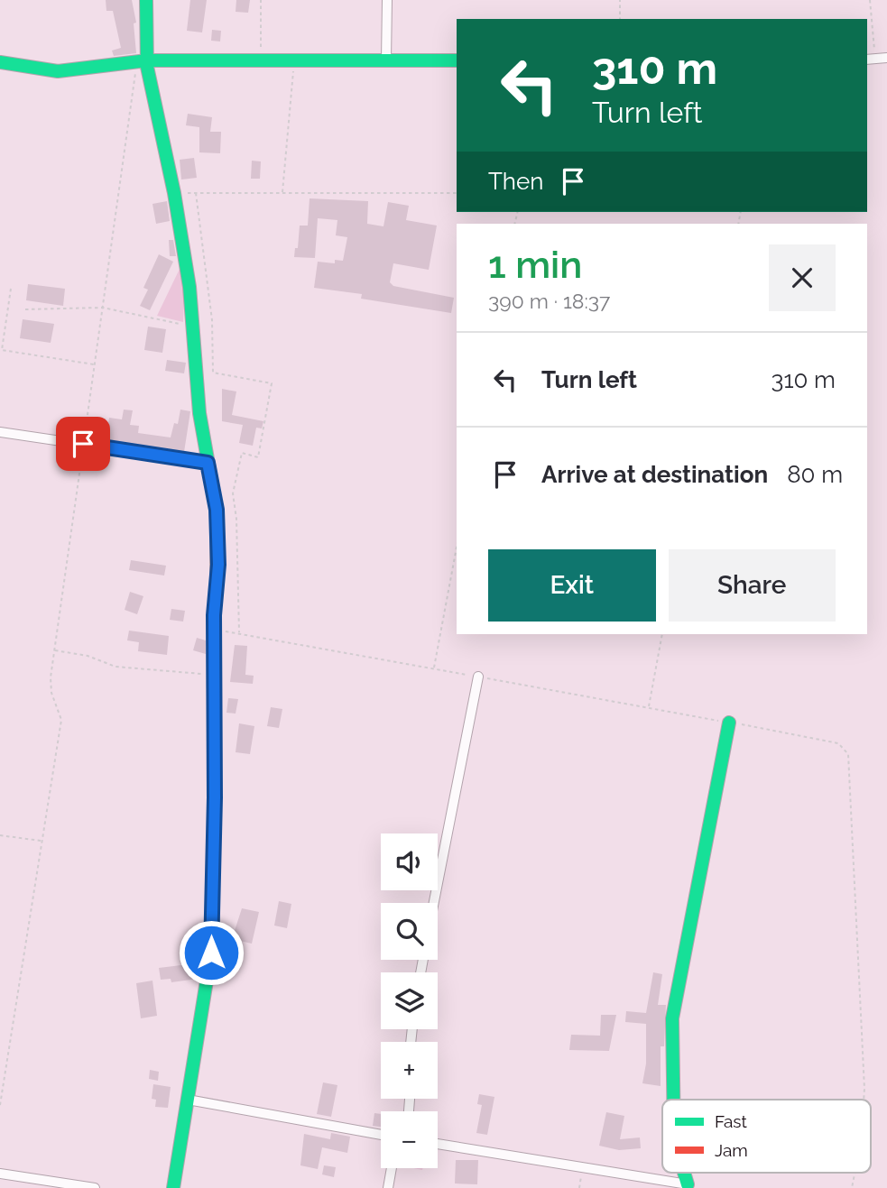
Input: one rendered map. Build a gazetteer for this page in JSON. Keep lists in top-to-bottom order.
{
  "legend": ["Fast", "Jam"],
  "page": {
    "turn": ["310 m", "Turn left"],
    "then": "Then",
    "heading": ["1 min", "390 m · 18:37"],
    "list": [
      {
        "name": "Turn left",
        "value": "310 m"
      },
      {
        "name": "Arrive at destination",
        "value": "80 m"
      }
    ],
    "buttons": ["Exit", "Share"],
    "map_buttons": ["+", "−"]
  }
}
